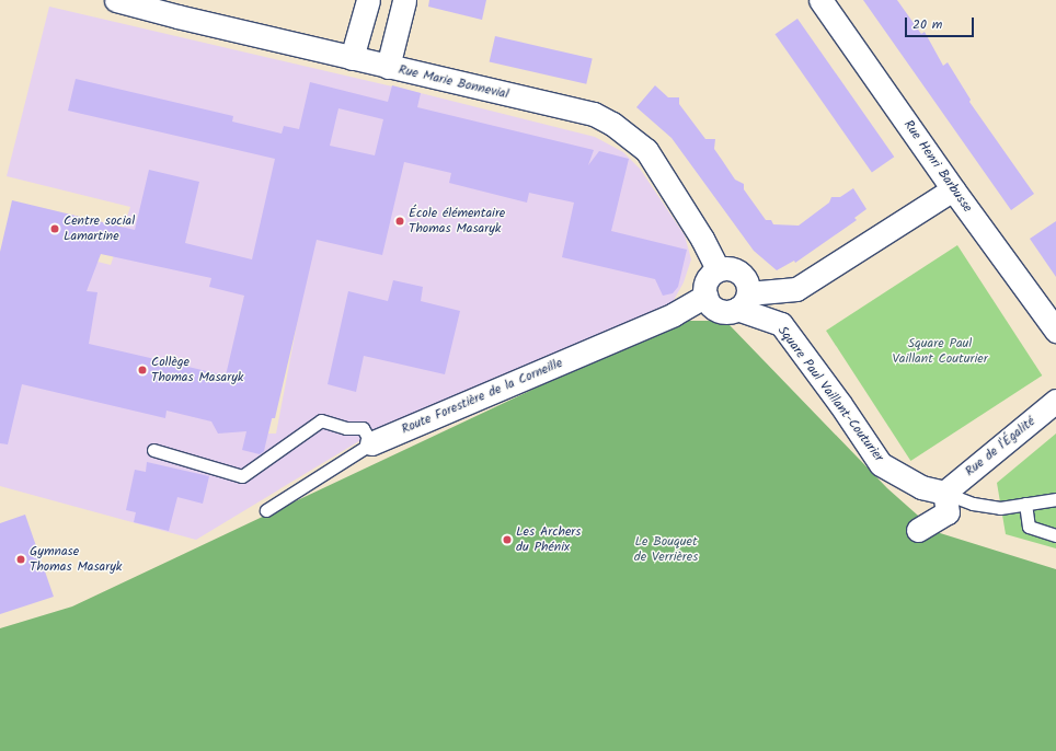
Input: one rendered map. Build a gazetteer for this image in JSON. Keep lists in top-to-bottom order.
{
  "streets": {
    "street": [
      "Rue Marie Bonnevial",
      "Rue Henri Barbusse",
      "Square Paul Vaillant-Couturier",
      "Route Forestière de la Corneille",
      "Rue de l'Égalité"
    ]
  },
  "crossings": [
    ["Rue Marie Bonnevial", "Square Paul Vaillant-Couturier"],
    ["Rue Marie Bonnevial", "Route Forestière de la Corneille"],
    ["Square Paul Vaillant-Couturier", "Route Forestière de la Corneille"],
    ["Square Paul Vaillant-Couturier", "Rue de l'Égalité"]
  ],
  "parks": ["Square Paul Vaillant Couturier", "Le Bouquet de Verrières"],
  "places": [
    "École élémentaire Thomas Masaryk",
    "Centre social Lamartine",
    "Collège Thomas Masaryk",
    "Les Archers du Phénix",
    "Gymnase Thomas Masaryk"
  ],
  "scale_bar": "20 m"
}
